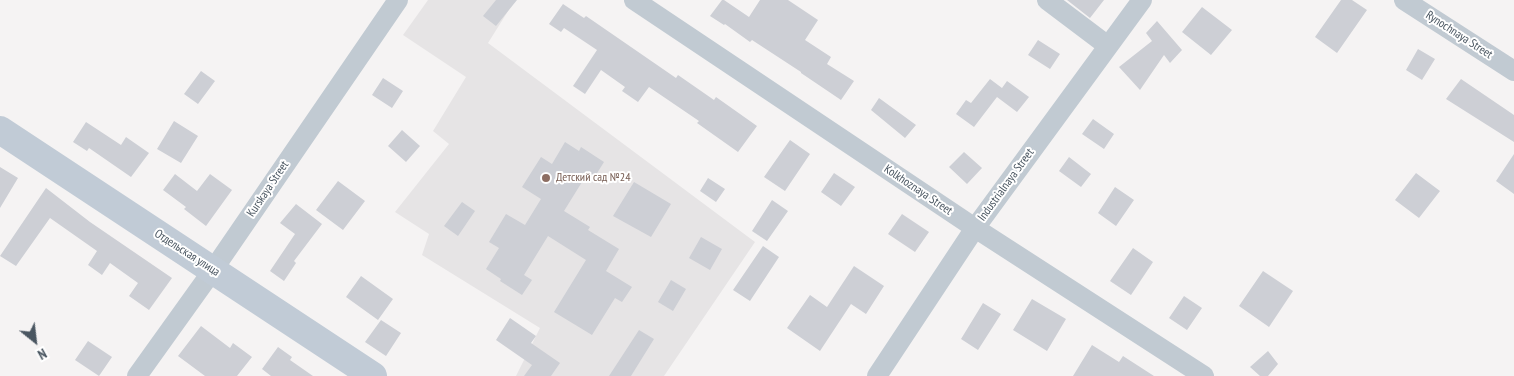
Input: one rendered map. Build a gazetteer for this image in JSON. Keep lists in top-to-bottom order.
{
  "streets": {
    "street": [
      "Rynochnaya Street",
      "Industrialnaya Street",
      "Kurskaya Street",
      "Kolkhoznaya Street",
      "Отдельская улица"
    ]
  },
  "crossings": [
    ["Industrialnaya Street", "Kolkhoznaya Street"],
    ["Kurskaya Street", "Отдельская улица"]
  ],
  "places": ["Детский сад №24"],
  "north": "bottom right"
}
